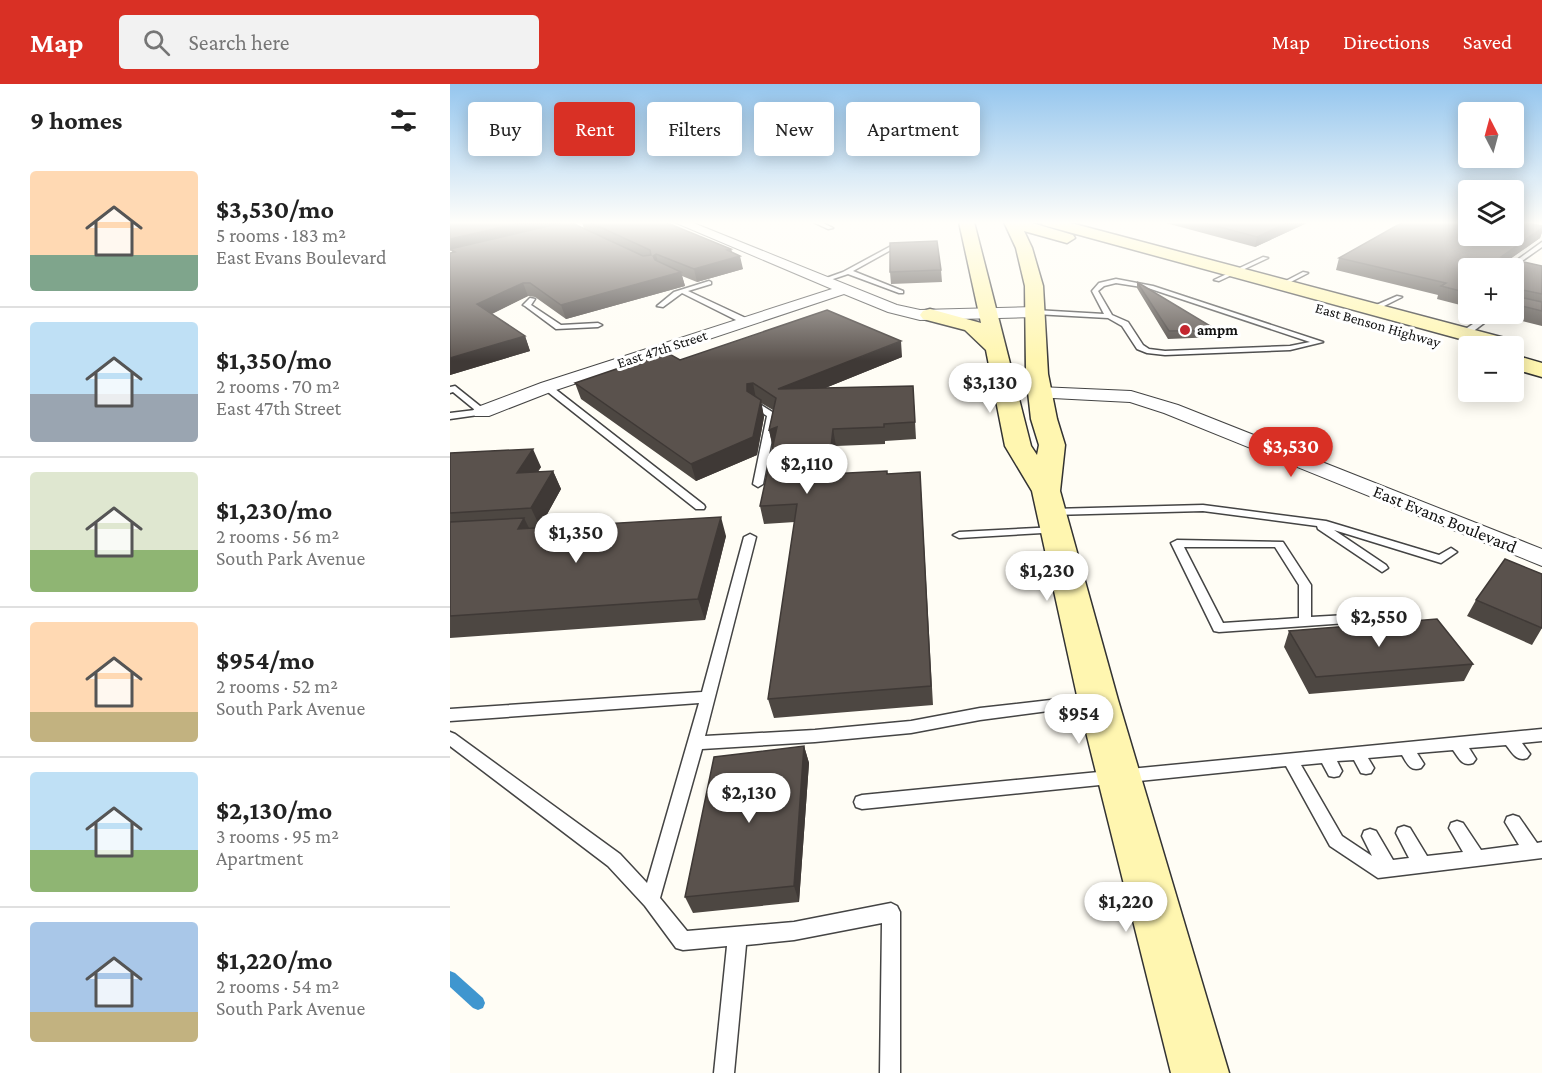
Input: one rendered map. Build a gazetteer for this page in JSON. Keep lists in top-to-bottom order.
{
  "streets": {
    "main road": ["East Benson Highway"],
    "street": ["East 47th Street", "East Evans Boulevard"]
  },
  "places": ["ampm"],
  "north": "top",
  "page": {
    "header": "Map",
    "search": "Search here",
    "nav": ["Map", "Directions", "Saved"],
    "heading": "9 homes",
    "map_buttons": ["+", "−"],
    "chip": [
      "Buy",
      "Rent",
      "Filters",
      "New",
      "Apartment"
    ],
    "list": [
      {
        "name": "$3,530/mo",
        "note": "5 rooms · 183 m² · East Evans Boulevard"
      },
      {
        "name": "$1,350/mo",
        "note": "2 rooms · 70 m² · East 47th Street"
      },
      {
        "name": "$1,230/mo",
        "note": "2 rooms · 56 m² · South Park Avenue"
      },
      {
        "name": "$954/mo",
        "note": "2 rooms · 52 m² · South Park Avenue"
      },
      {
        "name": "$2,130/mo",
        "note": "3 rooms · 95 m² · Apartment"
      },
      {
        "name": "$1,220/mo",
        "note": "2 rooms · 54 m² · South Park Avenue"
      }
    ],
    "price": [
      "$3,130",
      "$3,530",
      "$2,110",
      "$1,350",
      "$1,230",
      "$2,550",
      "$954",
      "$2,130",
      "$1,220"
    ]
  }
}
